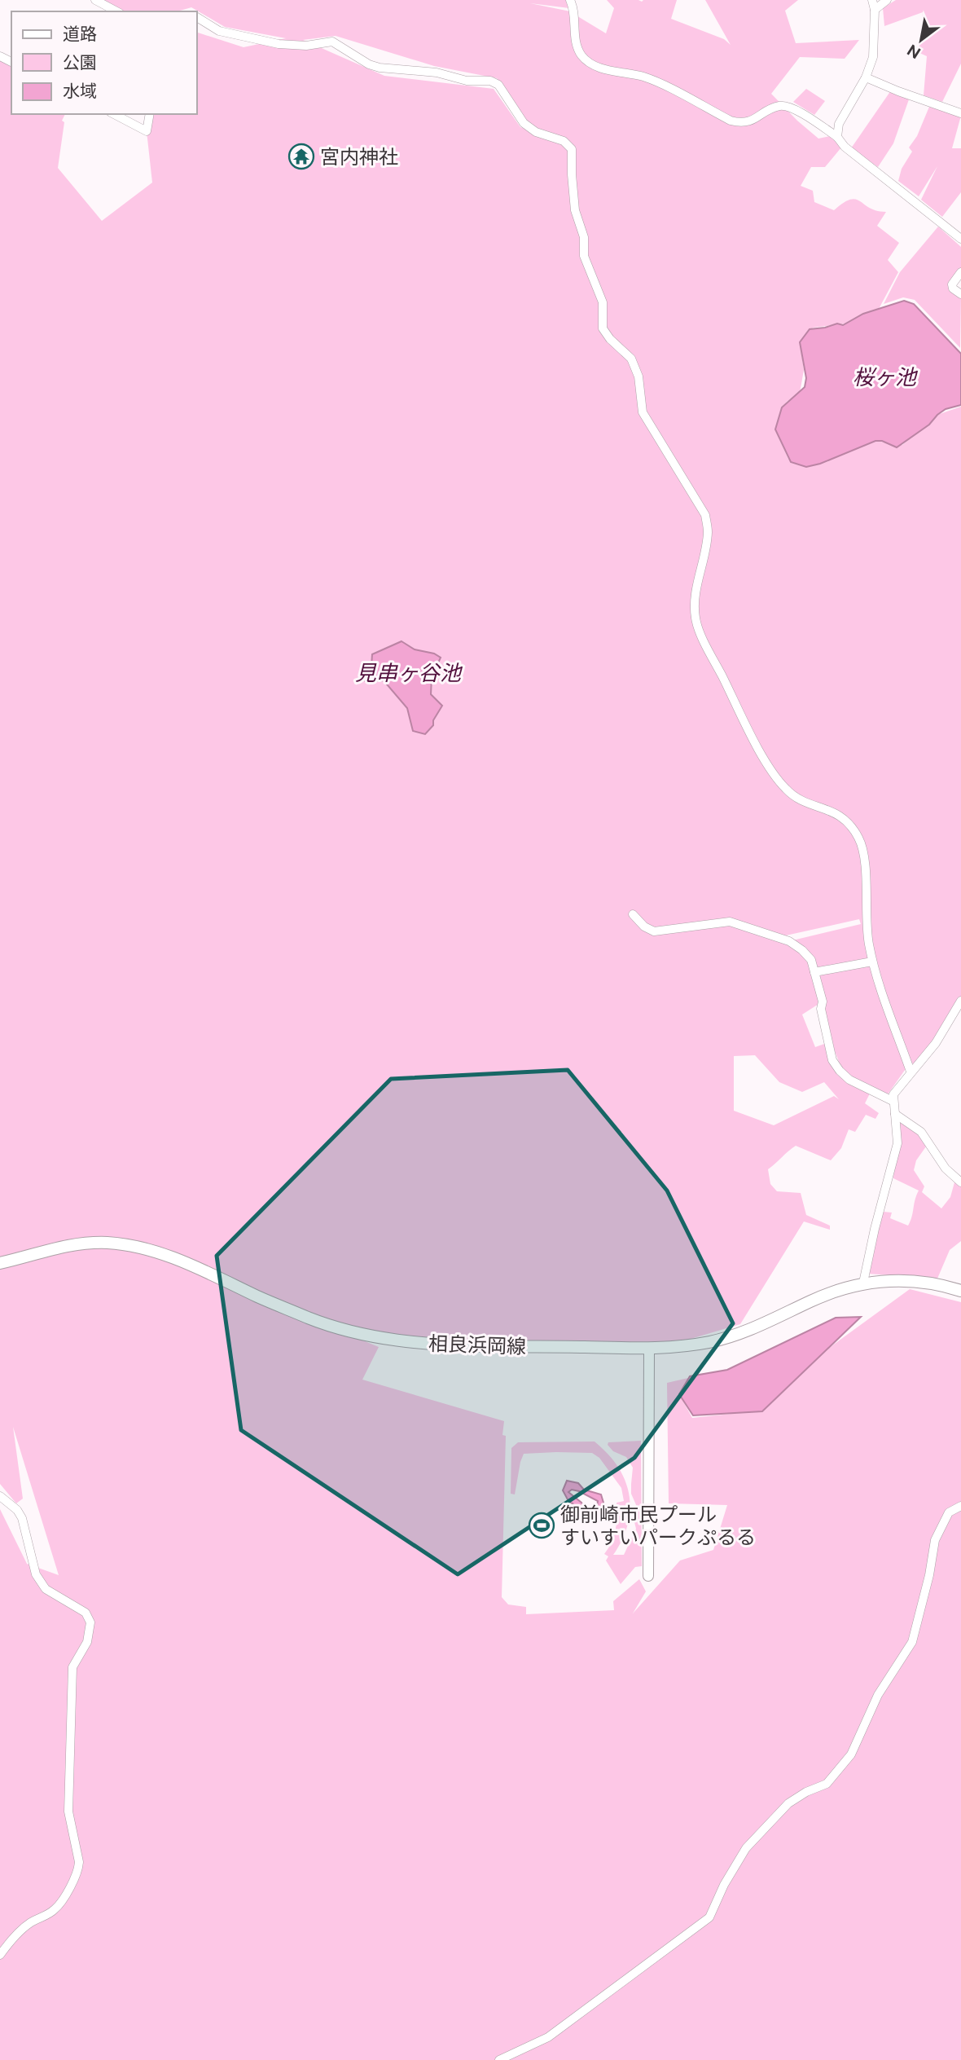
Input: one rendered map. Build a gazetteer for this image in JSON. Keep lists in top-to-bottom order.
{
  "streets": {
    "main road": ["相良浜岡線"]
  },
  "water": ["桜ヶ池", "見串ヶ谷池"],
  "places": {
    "temple": ["宮内神社"],
    "sports": ["御前崎市民プール すいすいパークぷるる"]
  },
  "legend": ["道路", "公園", "水域"],
  "north": "bottom left"
}
